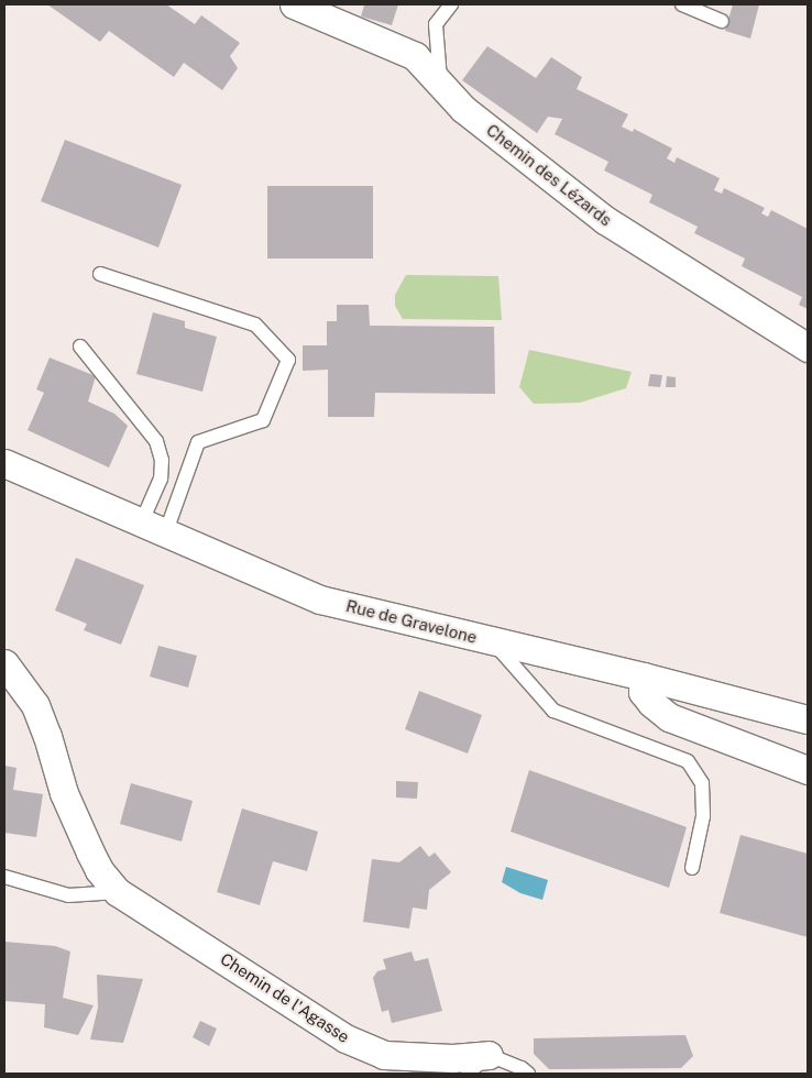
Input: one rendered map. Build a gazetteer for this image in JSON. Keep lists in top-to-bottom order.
{
  "streets": {
    "street": ["Chemin des Lézards", "Rue de Gravelone", "Chemin de l'Agasse"]
  }
}
